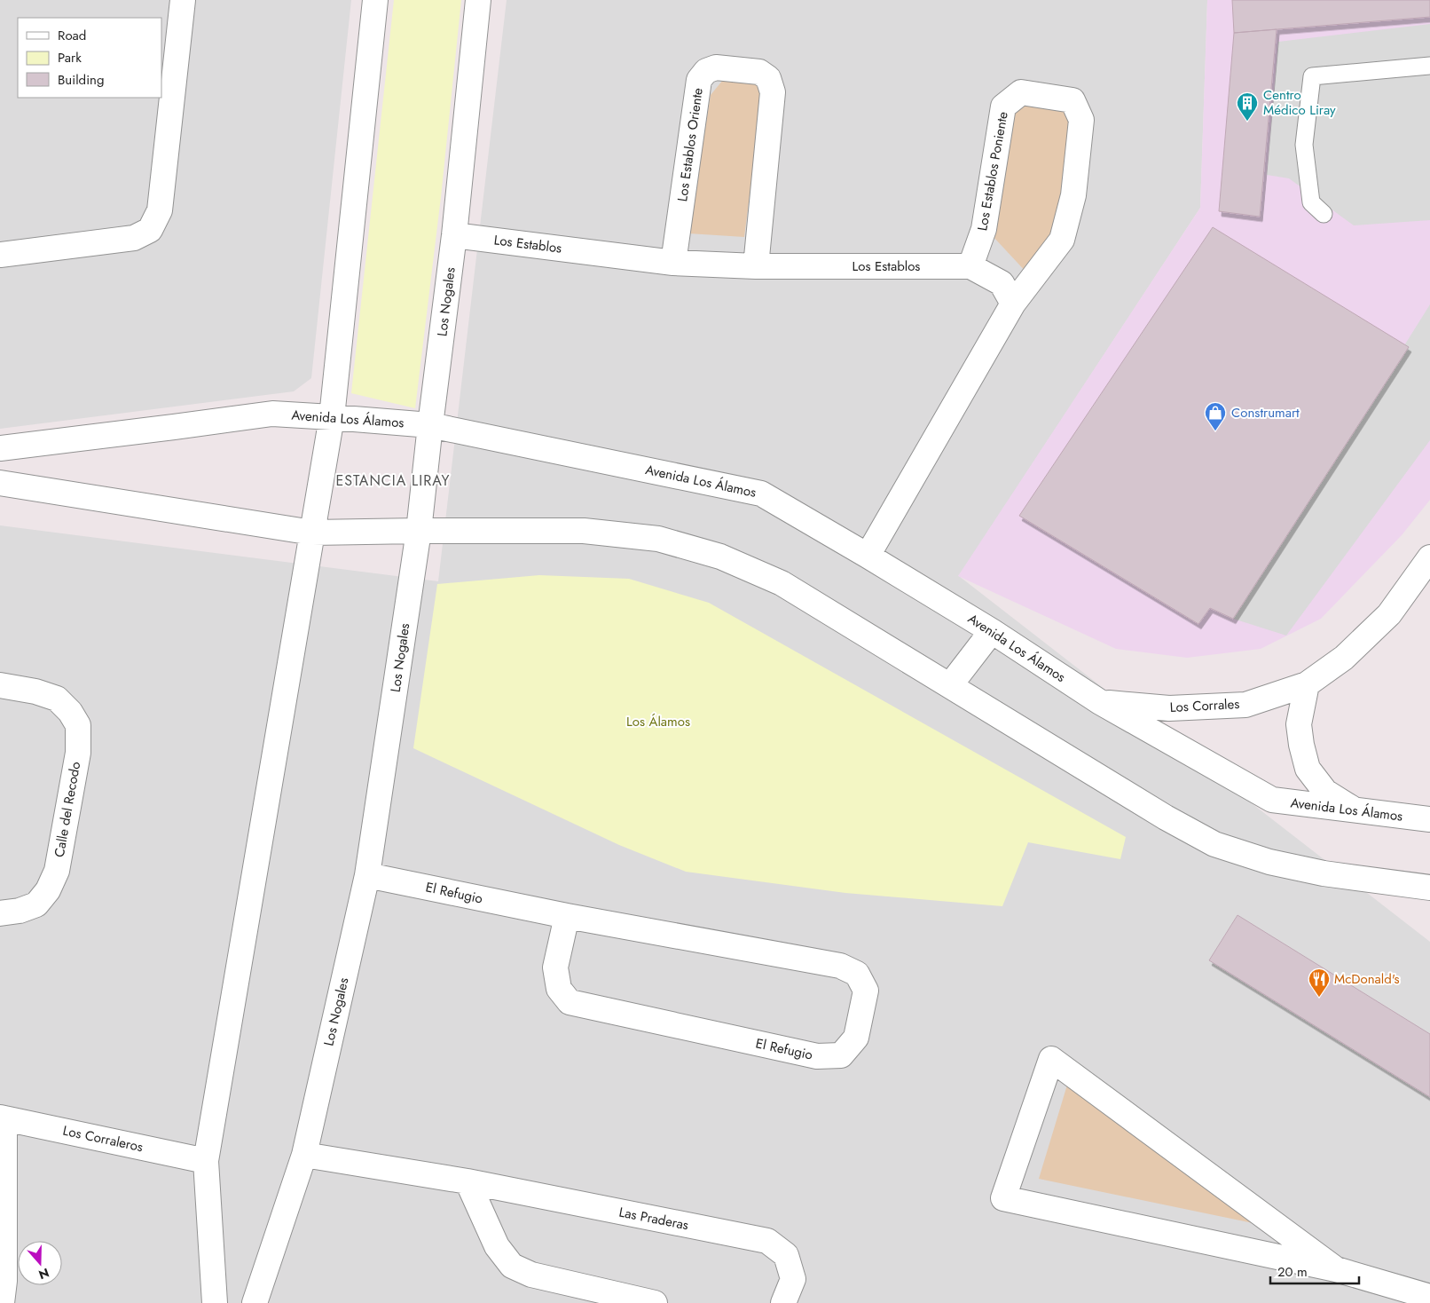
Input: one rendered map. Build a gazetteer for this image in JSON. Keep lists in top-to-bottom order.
{
  "streets": {
    "street": [
      "Los Establos Oriente",
      "Los Establos Poniente",
      "Los Establos",
      "Los Nogales",
      "Avenida Los Álamos",
      "Los Corrales",
      "Calle del Recodo",
      "El Refugio",
      "Los Corraleros",
      "Las Praderas"
    ]
  },
  "crossings": [
    ["Los Establos Oriente", "Los Establos"],
    ["Los Establos Poniente", "Los Establos"],
    ["Los Establos", "Los Nogales"],
    ["Los Nogales", "Avenida Los Álamos"],
    ["Los Nogales", "El Refugio"],
    ["Los Nogales", "Las Praderas"],
    ["Avenida Los Álamos", "Los Corrales"]
  ],
  "districts": ["ESTANCIA LIRAY"],
  "parks": ["Los Álamos"],
  "places": {
    "building": ["Centro Médico Liray"],
    "shop": ["Construmart"],
    "restaurant": ["McDonald's"]
  },
  "legend": ["Road", "Park", "Building"],
  "scale_bar": "20 m",
  "north": "bottom"
}
